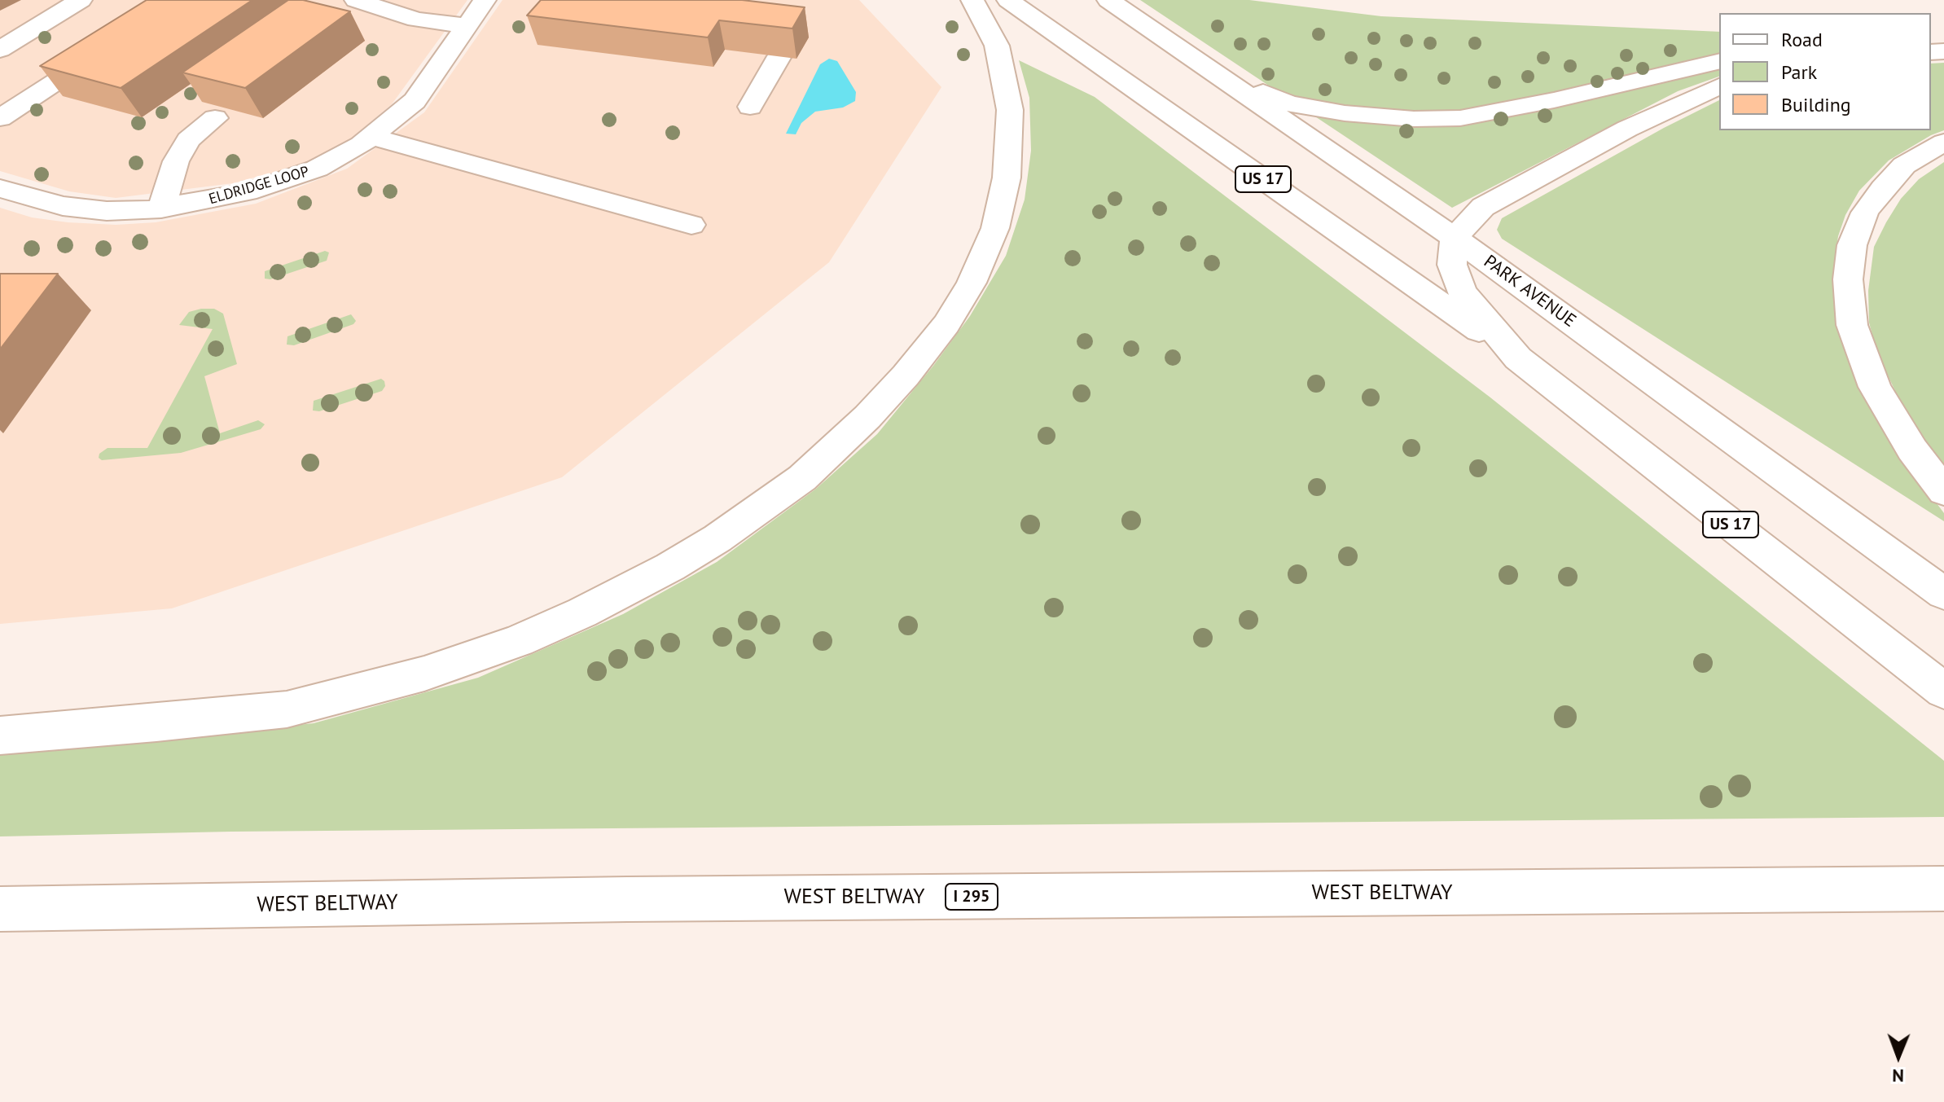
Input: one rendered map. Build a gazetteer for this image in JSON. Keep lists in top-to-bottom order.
{
  "streets": {
    "main road": [
      "US 17",
      "ELDRIDGE LOOP",
      "PARK AVENUE",
      "WEST BELTWAY",
      "I 295"
    ]
  },
  "legend": ["Road", "Park", "Building"],
  "north": "bottom"
}
